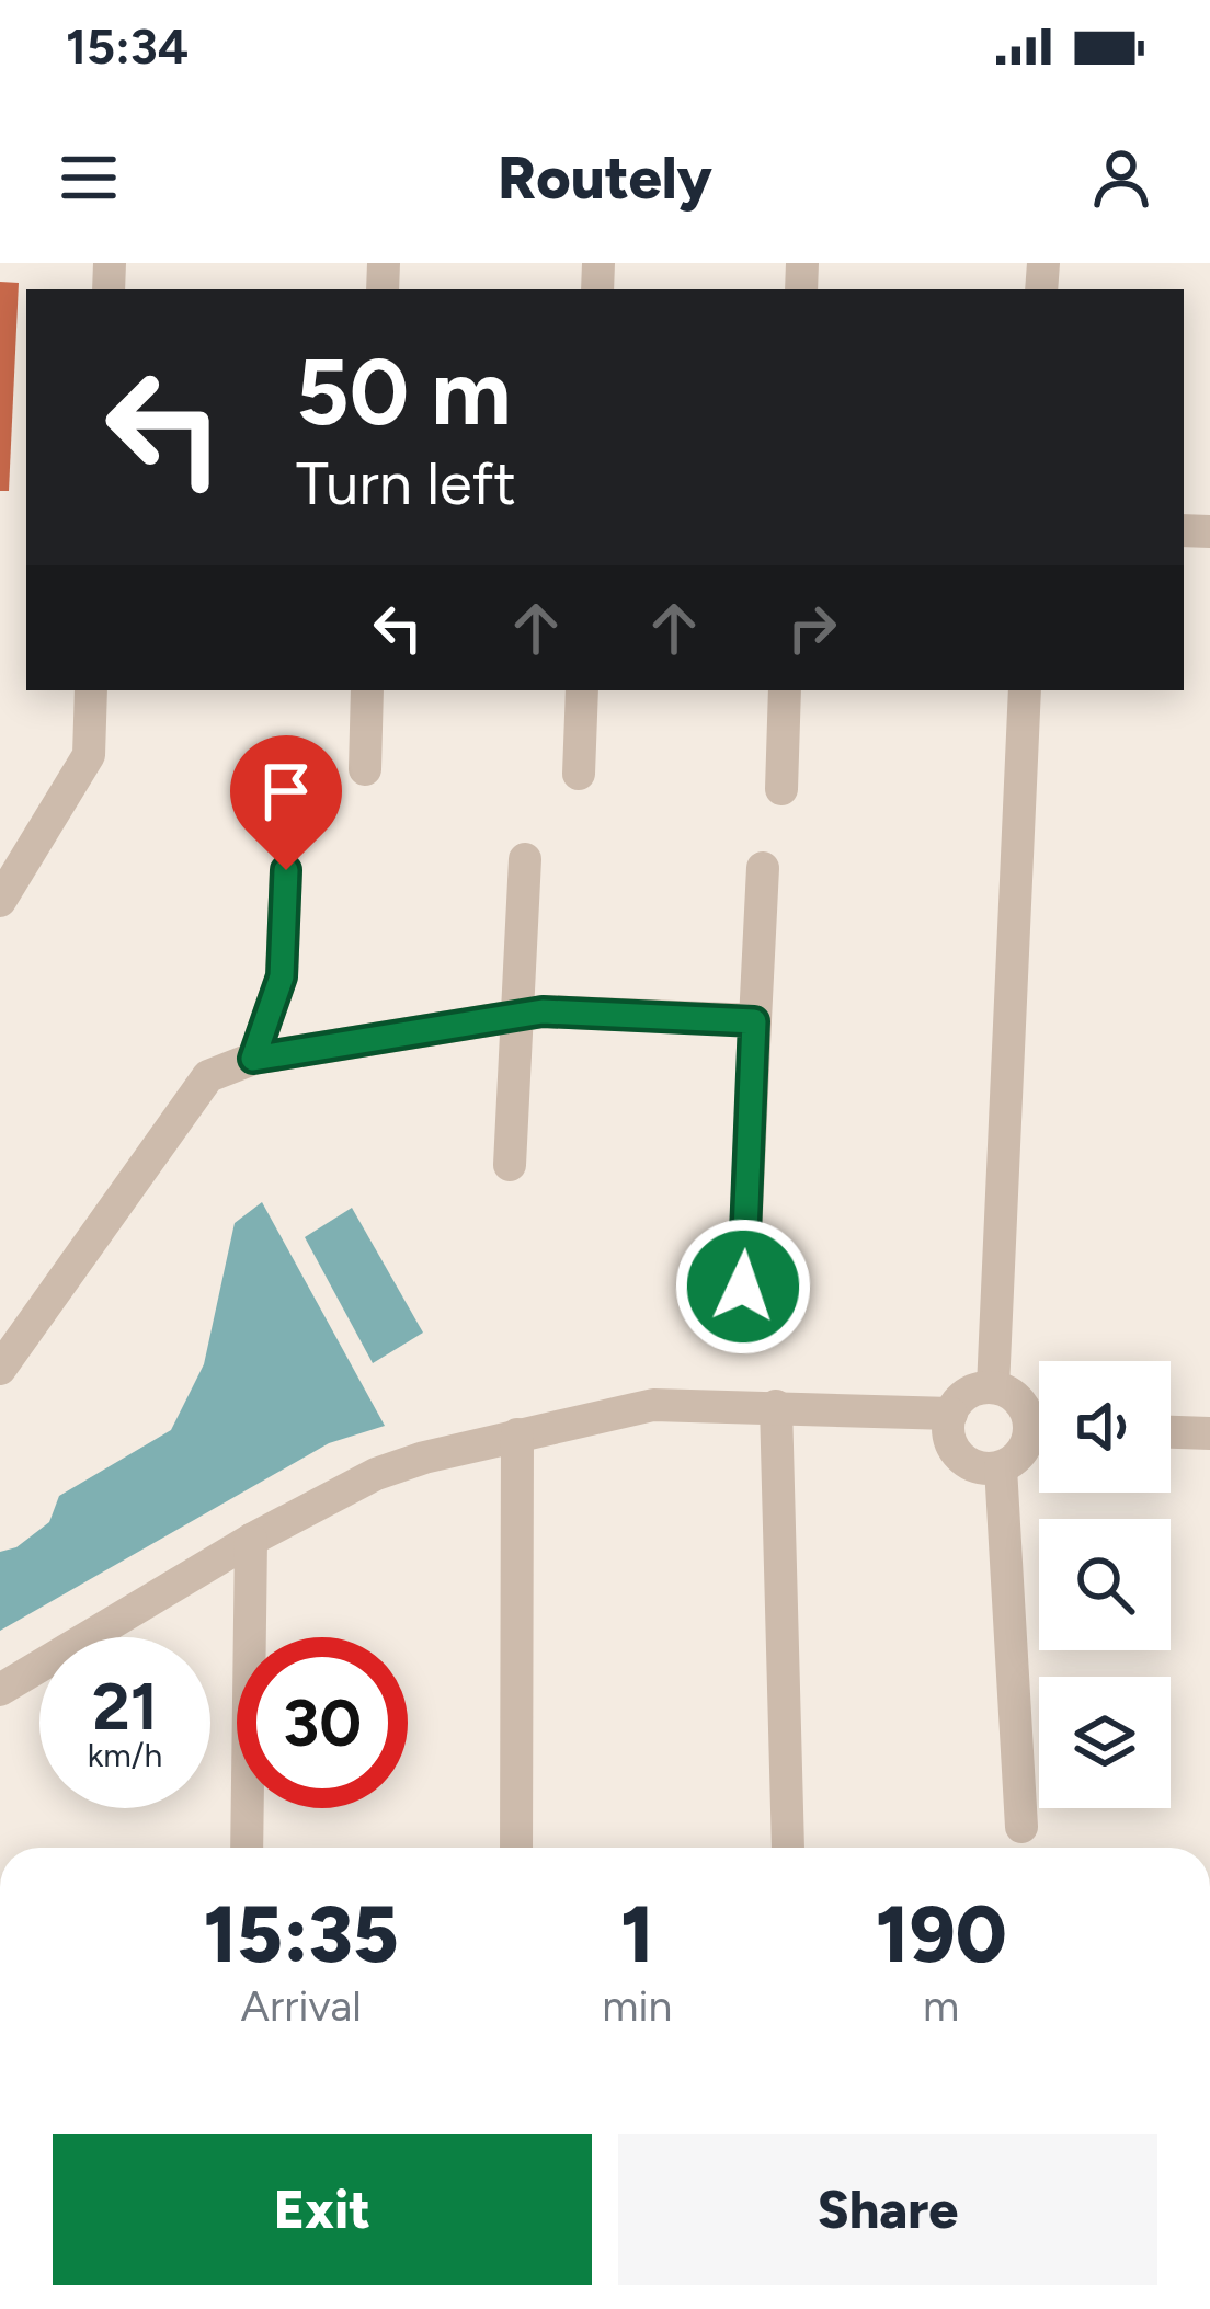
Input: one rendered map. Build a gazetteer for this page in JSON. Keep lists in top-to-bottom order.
{
  "page": {
    "status": "15:34",
    "header": "Routely",
    "turn": ["50 m", "Turn left"],
    "speed": "21 km/h",
    "limit": "30",
    "eta": [
      "15:35",
      "Arrival",
      "1",
      "min",
      "190",
      "m"
    ],
    "buttons": ["Exit", "Share"]
  }
}
